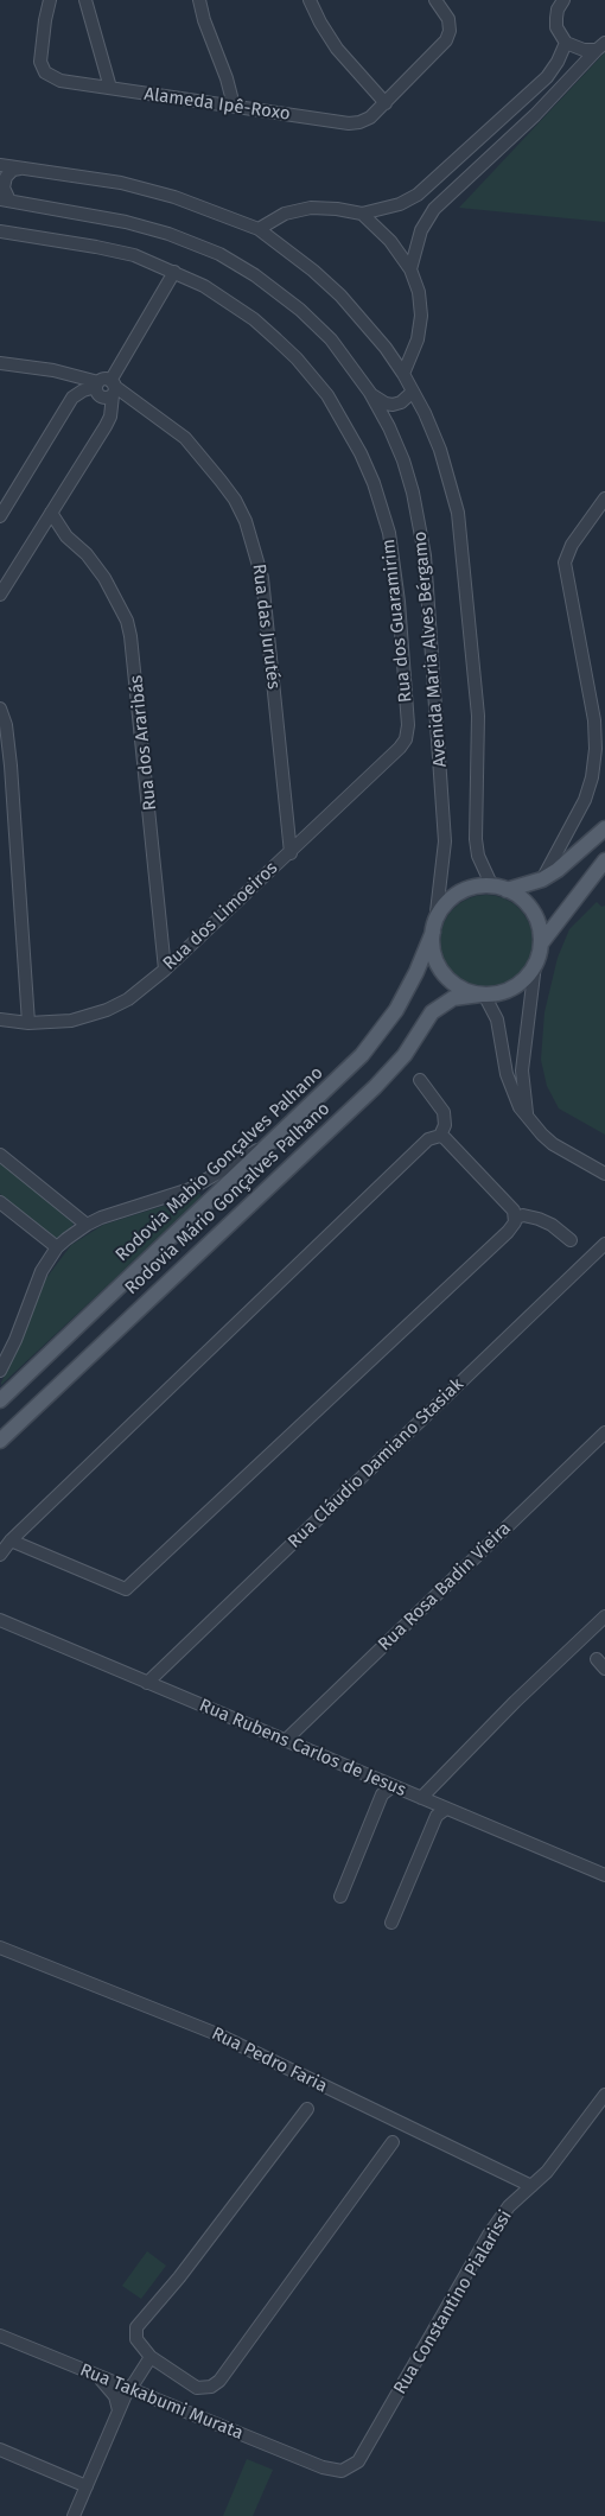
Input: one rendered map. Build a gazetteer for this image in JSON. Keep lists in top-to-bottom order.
{
  "streets": {
    "main road": ["Rodovia Mabio Gonçalves Palhano", "Rodovia Mário Gonçalves Palhano"],
    "street": [
      "Alameda Ipê-Roxo",
      "Rua dos Guaramirim",
      "Rua das Jurutés",
      "Avenida Maria Alves Bérgamo",
      "Rua dos Araribás",
      "Rua dos Limoeiros",
      "Rua Cláudio Damiano Stasiak",
      "Rua Rosa Badin Vieira",
      "Rua Rubens Carlos de Jesus",
      "Rua Pedro Faria",
      "Rua Constantino Pialarissi",
      "Rua Takabumi Murata"
    ]
  },
  "crossings": [
    ["Rua dos Guaramirim", "Rua dos Limoeiros"],
    ["Rua das Jurutés", "Rua dos Limoeiros"],
    ["Avenida Maria Alves Bérgamo", "Rodovia Mabio Gonçalves Palhano"],
    ["Avenida Maria Alves Bérgamo", "Rodovia Mário Gonçalves Palhano"],
    ["Rua dos Araribás", "Rua dos Limoeiros"],
    ["Rodovia Mabio Gonçalves Palhano", "Rodovia Mário Gonçalves Palhano"],
    ["Rua Cláudio Damiano Stasiak", "Rua Rubens Carlos de Jesus"],
    ["Rua Rosa Badin Vieira", "Rua Rubens Carlos de Jesus"],
    ["Rua Pedro Faria", "Rua Constantino Pialarissi"],
    ["Rua Constantino Pialarissi", "Rua Takabumi Murata"]
  ]
}
